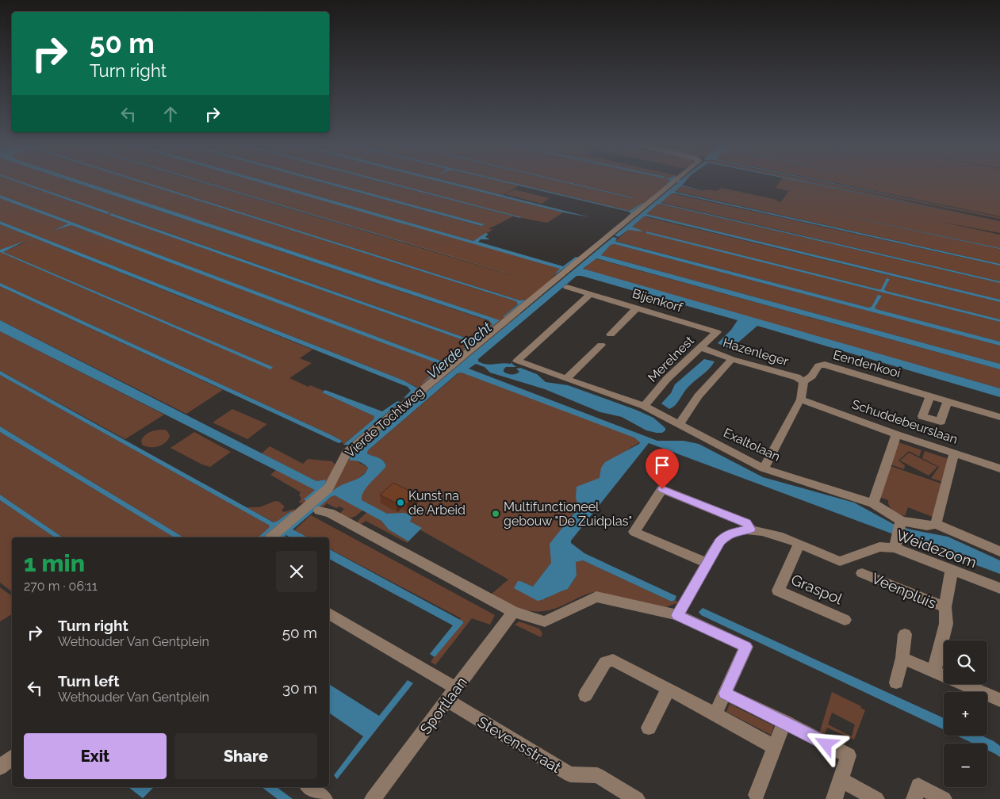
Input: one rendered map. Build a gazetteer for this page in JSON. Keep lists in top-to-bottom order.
{
  "streets": {
    "street": [
      "Bijenkorf",
      "Hazenleger",
      "Merelnest",
      "Eendenkooi",
      "Schuddebeurslaan",
      "Vierde Tochtweg",
      "Exaltolaan",
      "Weidezoom",
      "Graspol",
      "Veenpluis",
      "Sportlaan",
      "Stevensstraat"
    ]
  },
  "crossings": [
    ["Bijenkorf", "Merelnest"],
    ["Bijenkorf", "Exaltolaan"],
    ["Hazenleger", "Merelnest"],
    ["Hazenleger", "Eendenkooi"],
    ["Merelnest", "Exaltolaan"],
    ["Weidezoom", "Graspol"],
    ["Weidezoom", "Veenpluis"],
    ["Sportlaan", "Stevensstraat"]
  ],
  "water": ["Vierde Tocht"],
  "places": ["Kunst na de Arbeid", "Multifunctioneel gebouw \"De Zuidplas\""],
  "page": {
    "turn": ["50 m", "Turn right"],
    "heading": ["1 min", "270 m · 06:11"],
    "list": [
      {
        "name": "Turn right",
        "note": "Wethouder Van Gentplein",
        "value": "50 m"
      },
      {
        "name": "Turn left",
        "note": "Wethouder Van Gentplein",
        "value": "30 m"
      }
    ],
    "map_buttons": ["+", "−"],
    "buttons": ["Exit", "Share"]
  }
}
